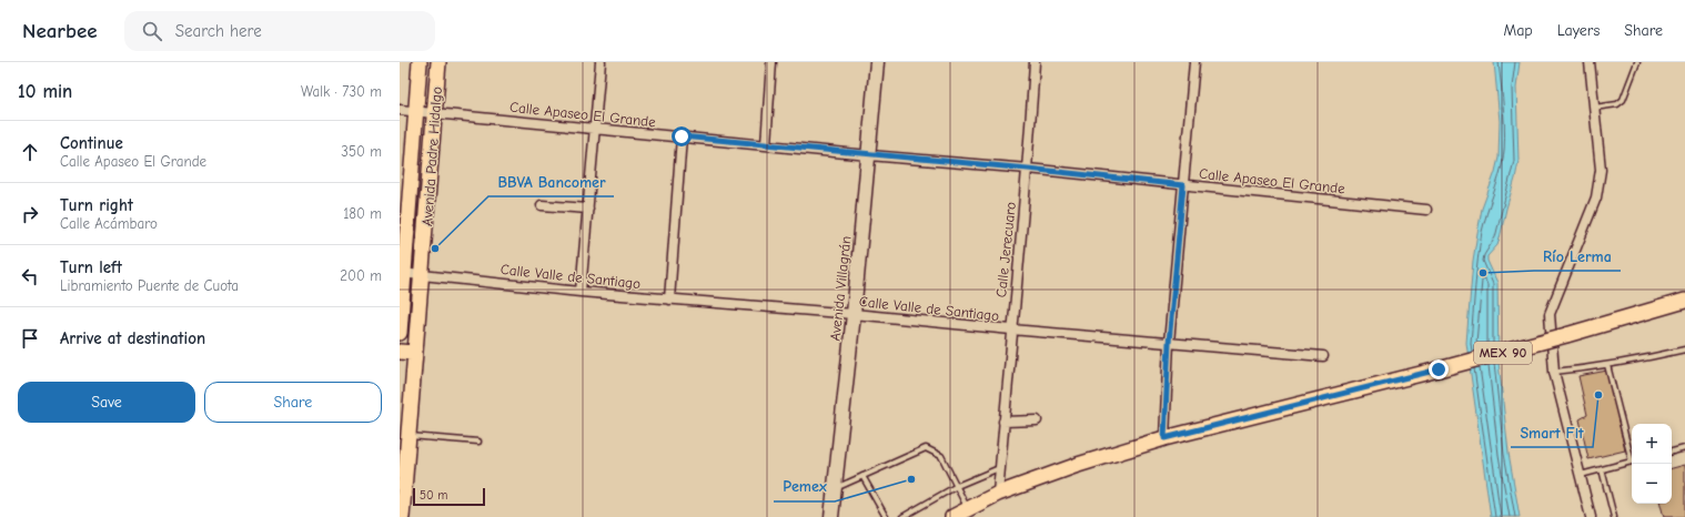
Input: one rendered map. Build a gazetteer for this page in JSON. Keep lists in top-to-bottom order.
{
  "streets": {
    "main road": ["Avenida Padre Hidalgo", "MEX 90"],
    "street": [
      "Calle Apaseo El Grande",
      "Calle Jerecuaro",
      "Calle Valle de Santiago",
      "Avenida Villagrán"
    ]
  },
  "crossings": [
    ["Calle Apaseo El Grande", "Avenida Padre Hidalgo"],
    ["Calle Apaseo El Grande", "Calle Jerecuaro"],
    ["Calle Apaseo El Grande", "Avenida Villagrán"],
    ["Avenida Padre Hidalgo", "Calle Valle de Santiago"],
    ["Calle Jerecuaro", "Calle Valle de Santiago"],
    ["Calle Jerecuaro", "MEX 90"],
    ["Calle Valle de Santiago", "Avenida Villagrán"]
  ],
  "places": [
    "BBVA Bancomer",
    "Río Lerma",
    "Smart Fit",
    "Pemex"
  ],
  "scale_bar": "50 m",
  "page": {
    "header": "Nearbee",
    "search": "Search here",
    "nav": ["Map", "Layers", "Share"],
    "heading": ["10 min", "Walk · 730 m"],
    "list": [
      ["Continue", "Calle Apaseo El Grande", "350 m"],
      ["Turn right", "Calle Acámbaro", "180 m"],
      ["Turn left", "Libramiento Puente de Cuota", "200 m"],
      "Arrive at destination"
    ],
    "buttons": ["Save", "Share"],
    "map_buttons": ["+", "−"],
    "scale": "50 m"
  }
}
